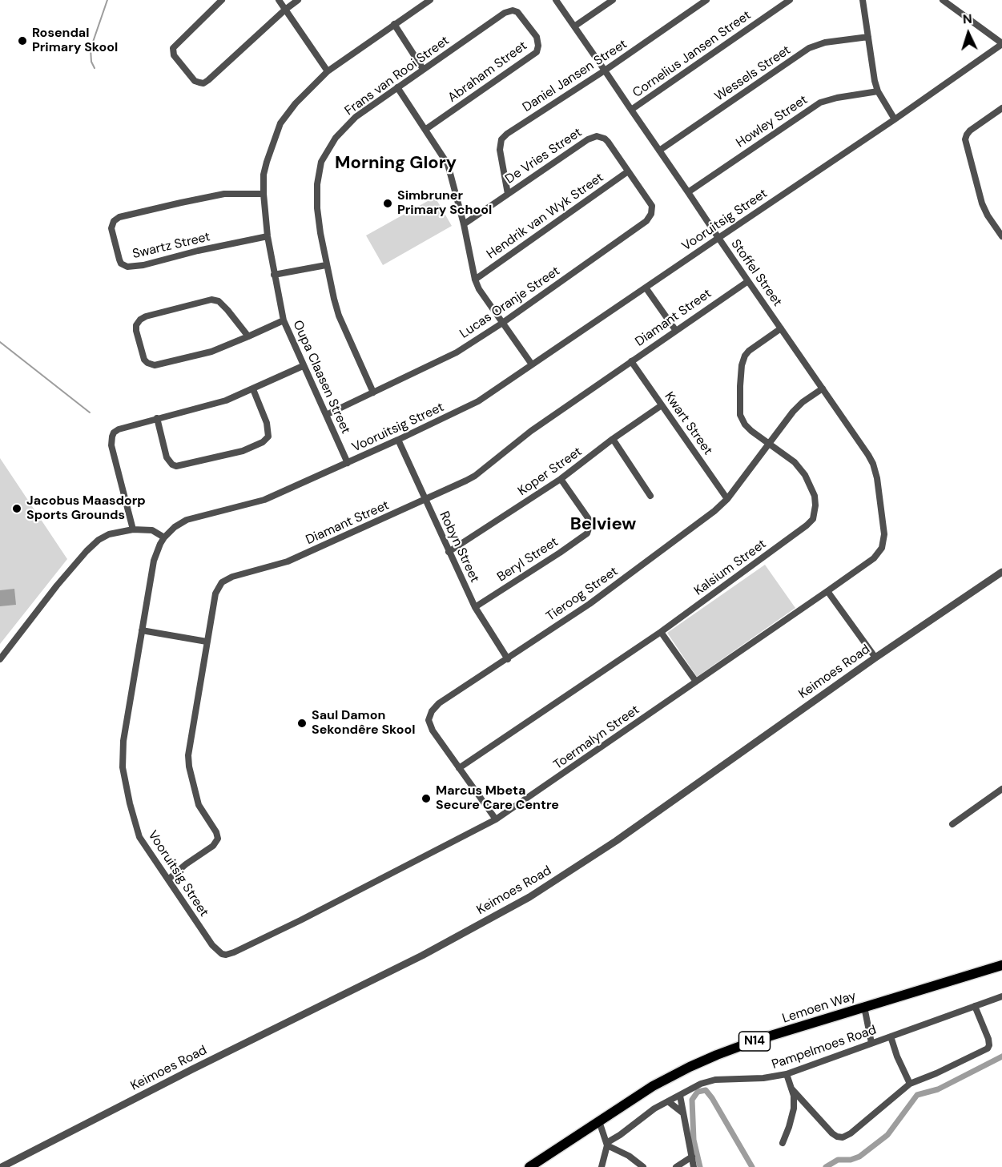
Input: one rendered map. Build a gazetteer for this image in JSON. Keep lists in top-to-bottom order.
{
  "streets": {
    "highway": ["Lemoen Way", "N14"],
    "street": [
      "Cornelius Jansen Street",
      "Abraham Street",
      "Wessels Street",
      "Frans van Rooi Street",
      "Daniel Jansen Street",
      "Howley Street",
      "De Vries Street",
      "Hendrik van Wyk Street",
      "Vooruitsig Street",
      "Swartz Street",
      "Stoffel Street",
      "Lucas Oranje Street",
      "Diamant Street",
      "Oupa Claasen Street",
      "Kwart Street",
      "Koper Street",
      "Robyn Street",
      "Beryl Street",
      "Kalsium Street",
      "Tieroog Street",
      "Keimoes Road",
      "Toermalyn Street",
      "Pampelmoes Road"
    ]
  },
  "crossings": [
    ["Cornelius Jansen Street", "Stoffel Street"],
    ["Abraham Street", "Frans van Rooi Street"],
    ["Wessels Street", "Stoffel Street"],
    ["Frans van Rooi Street", "Lucas Oranje Street"],
    ["Daniel Jansen Street", "De Vries Street"],
    ["Daniel Jansen Street", "Stoffel Street"],
    ["Howley Street", "Stoffel Street"],
    ["De Vries Street", "Hendrik van Wyk Street"],
    ["De Vries Street", "Lucas Oranje Street"],
    ["Hendrik van Wyk Street", "Lucas Oranje Street"],
    ["Vooruitsig Street", "Stoffel Street"],
    ["Vooruitsig Street", "Diamant Street"],
    ["Vooruitsig Street", "Oupa Claasen Street"],
    ["Vooruitsig Street", "Robyn Street"],
    ["Vooruitsig Street", "Toermalyn Street"],
    ["Swartz Street", "Oupa Claasen Street"],
    ["Stoffel Street", "Diamant Street"],
    ["Stoffel Street", "Kalsium Street"],
    ["Stoffel Street", "Tieroog Street"],
    ["Stoffel Street", "Toermalyn Street"],
    ["Lucas Oranje Street", "Oupa Claasen Street"],
    ["Diamant Street", "Kwart Street"],
    ["Diamant Street", "Robyn Street"],
    ["Kwart Street", "Koper Street"],
    ["Kwart Street", "Tieroog Street"],
    ["Koper Street", "Robyn Street"],
    ["Koper Street", "Beryl Street"],
    ["Robyn Street", "Beryl Street"],
    ["Robyn Street", "Tieroog Street"],
    ["Kalsium Street", "Tieroog Street"],
    ["Tieroog Street", "Toermalyn Street"]
  ],
  "districts": ["Morning Glory", "Belview"],
  "places": [
    "Rosendal Primary Skool",
    "Simbruner Primary School",
    "Jacobus Maasdorp Sports Grounds",
    "Saul Damon Sekondêre Skool",
    "Marcus Mbeta Secure Care Centre"
  ],
  "north": "top"
}
